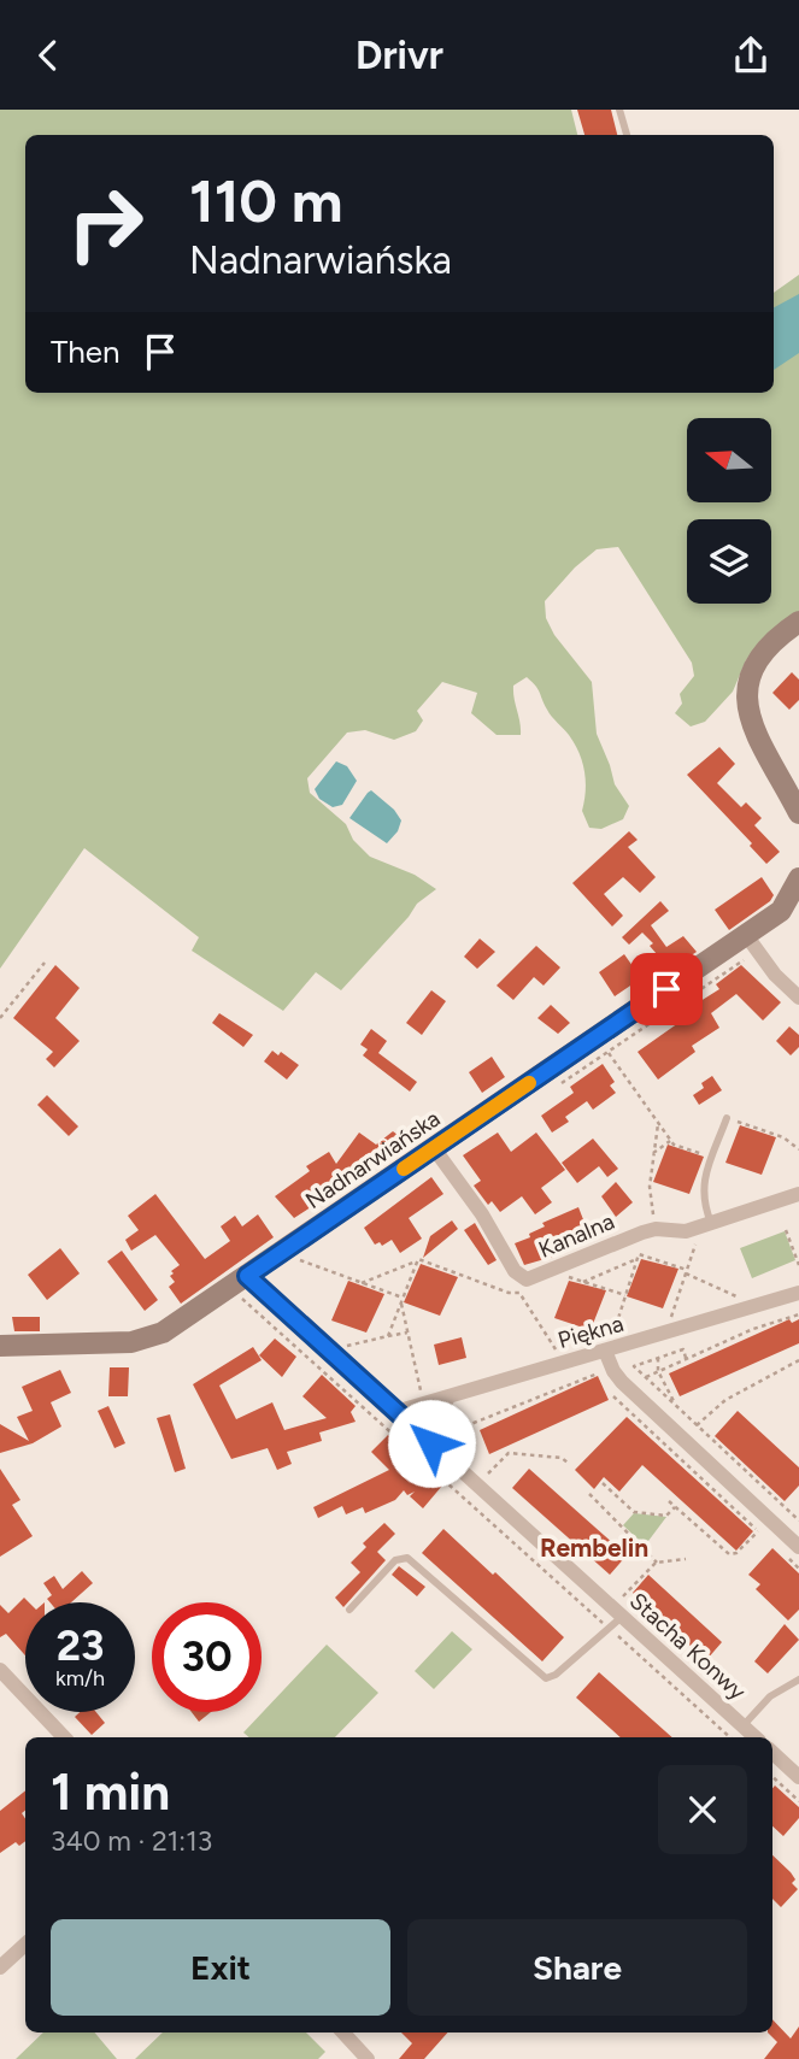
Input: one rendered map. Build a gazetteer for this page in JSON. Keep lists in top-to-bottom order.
{
  "streets": {
    "street": [
      "Nadnarwiańska",
      "Kanalna",
      "Piękna",
      "Stacha Konwy"
    ]
  },
  "crossings": [
    ["Nadnarwiańska", "Kanalna"],
    ["Nadnarwiańska", "Stacha Konwy"],
    ["Piękna", "Stacha Konwy"]
  ],
  "districts": ["Rembelin"],
  "north": "left",
  "page": {
    "header": "Drivr",
    "turn": ["110 m", "Nadnarwiańska"],
    "then": "Then",
    "speed": "23 km/h",
    "limit": "30",
    "heading": ["1 min", "340 m · 21:13"],
    "buttons": ["Exit", "Share"]
  }
}
